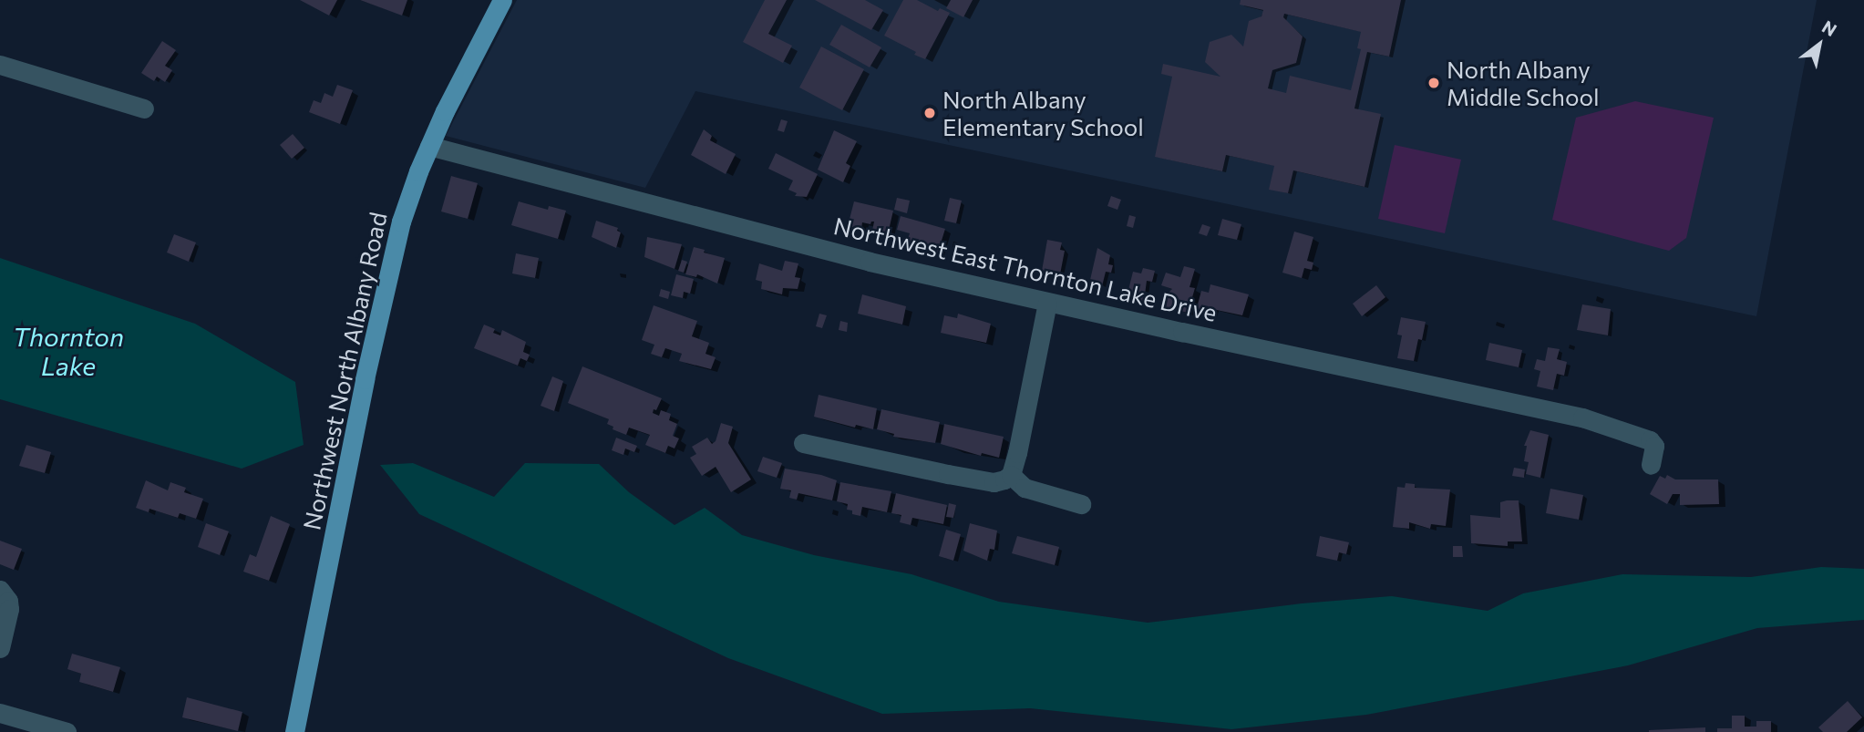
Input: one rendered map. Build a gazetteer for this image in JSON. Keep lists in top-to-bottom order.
{
  "streets": {
    "main road": ["Northwest North Albany Road"],
    "street": ["Northwest East Thornton Lake Drive"]
  },
  "crossings": [
    ["Northwest East Thornton Lake Drive", "Northwest North Albany Road"]
  ],
  "water": ["Thornton Lake"],
  "places": ["North Albany Middle School", "North Albany Elementary School"],
  "north": "top right"
}
